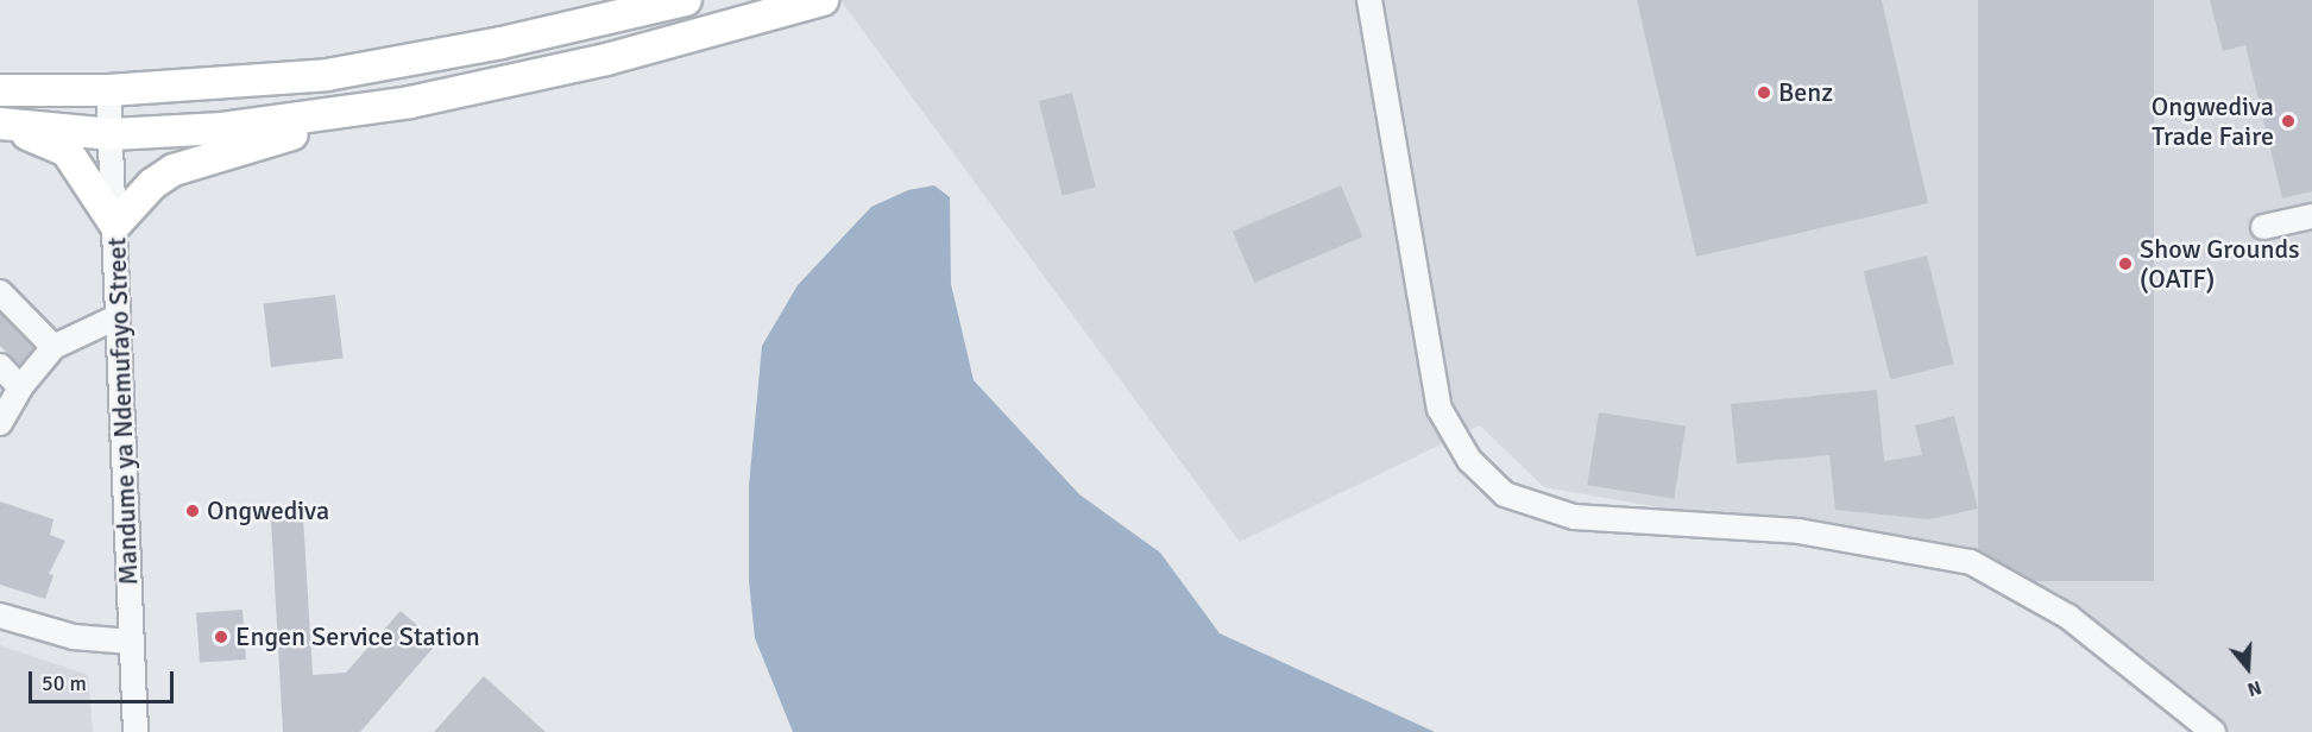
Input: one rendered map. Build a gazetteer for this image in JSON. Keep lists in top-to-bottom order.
{
  "streets": {
    "street": ["Mandume ya Ndemufayo Street"]
  },
  "places": [
    "Benz",
    "Ongwediva Trade Faire",
    "Show Grounds (OATF)",
    "Ongwediva",
    "Engen Service Station"
  ],
  "scale_bar": "50 m",
  "north": "bottom"
}
